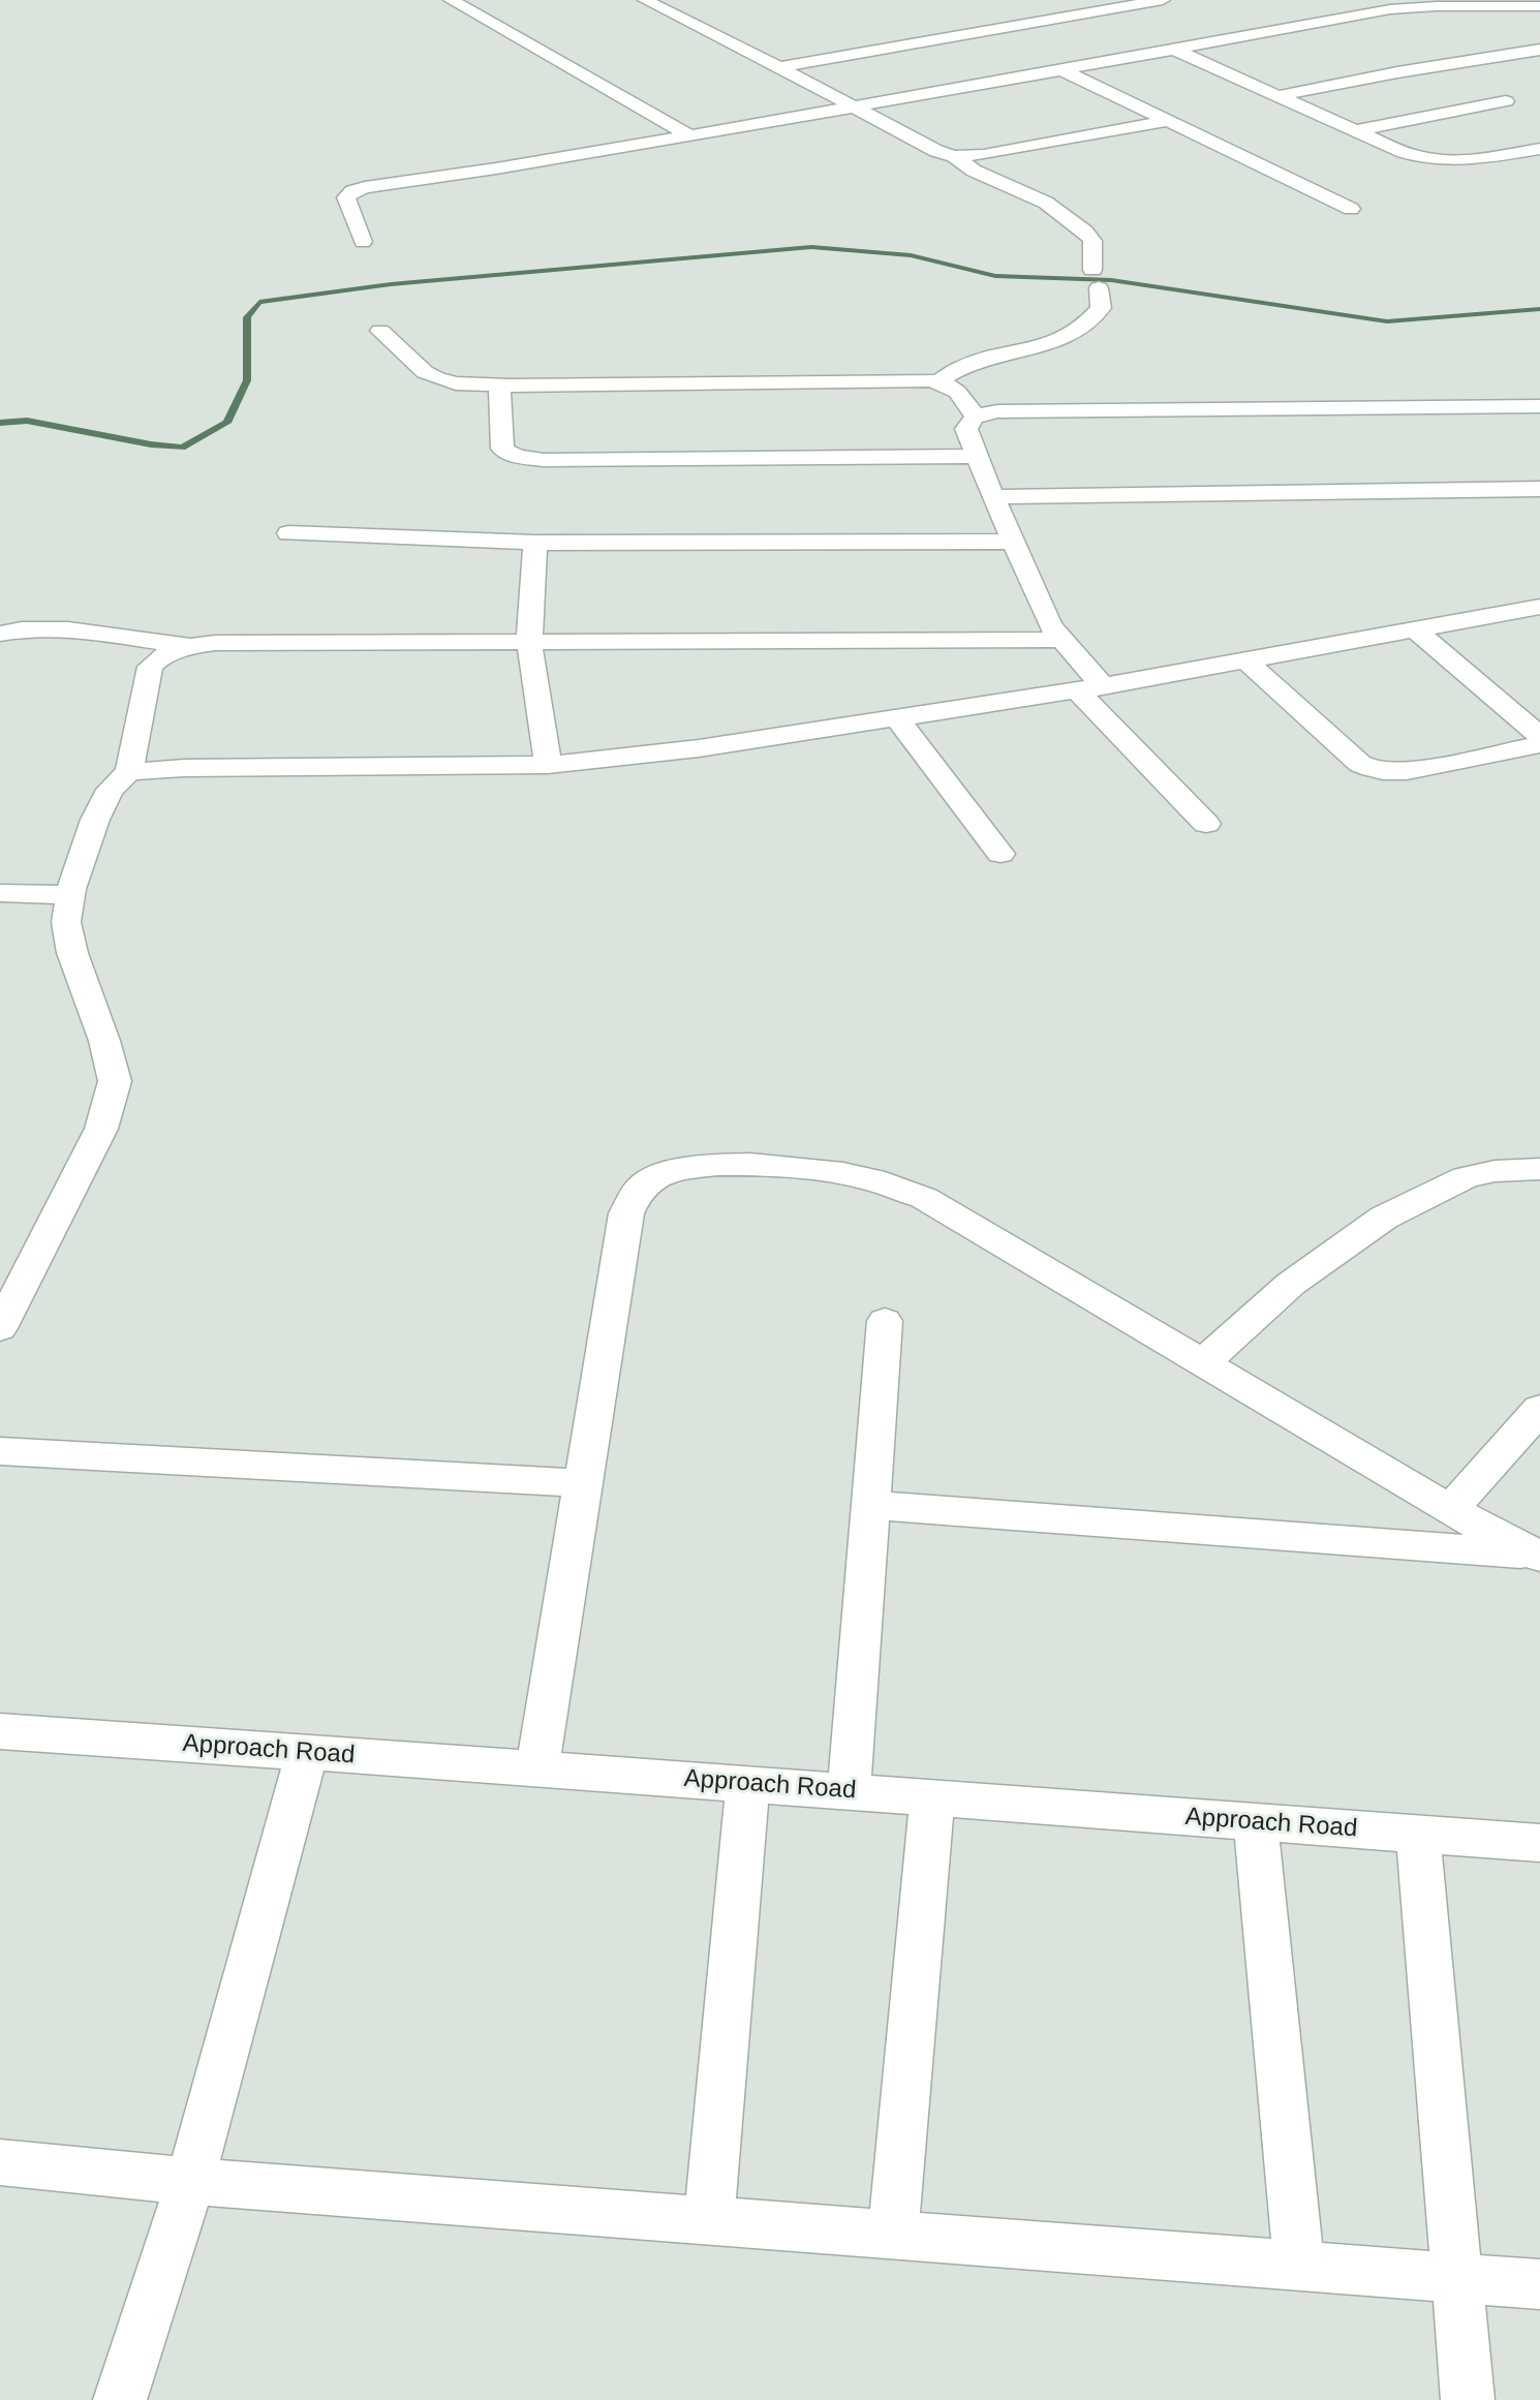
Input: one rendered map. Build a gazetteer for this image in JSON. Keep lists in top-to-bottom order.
{
  "streets": {
    "street": ["Approach Road"]
  }
}
